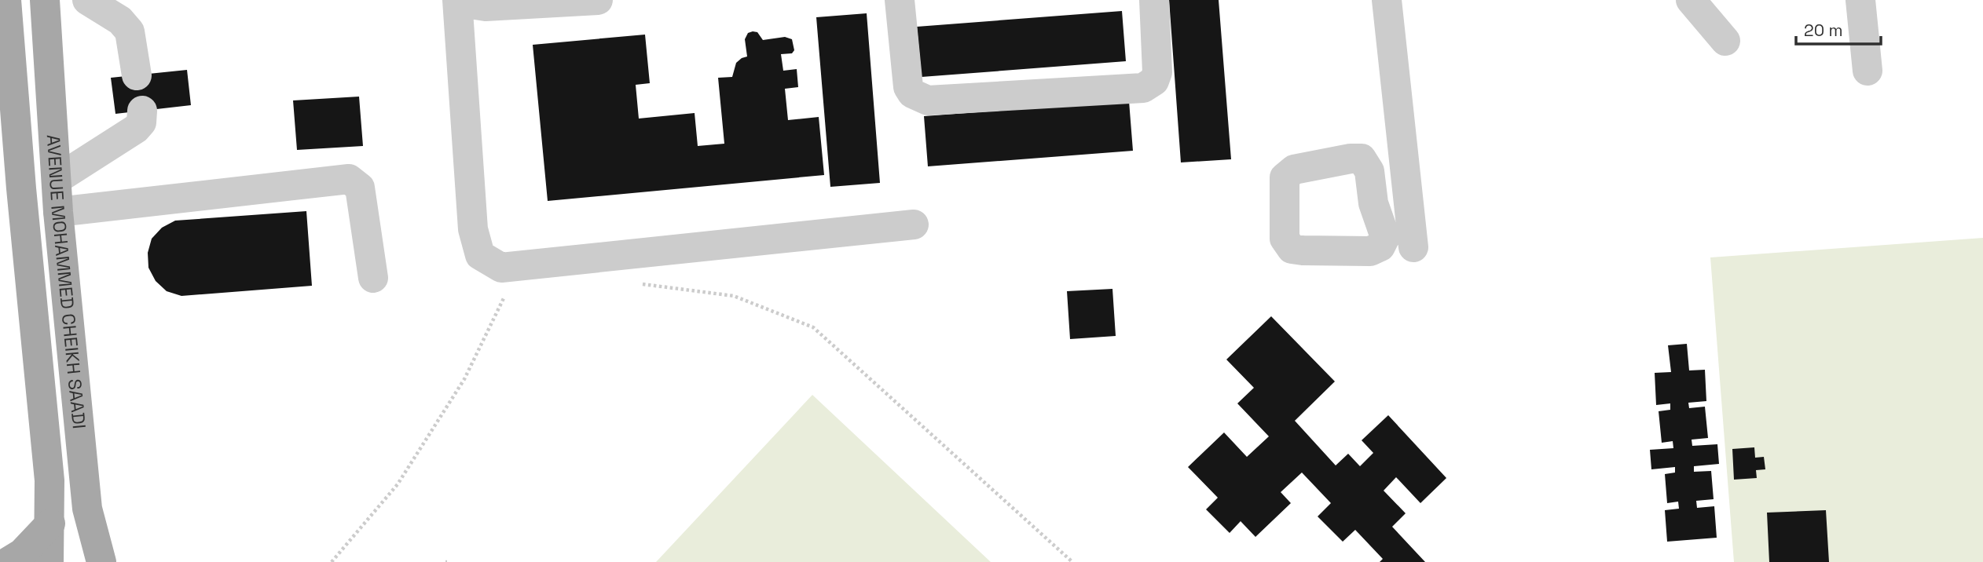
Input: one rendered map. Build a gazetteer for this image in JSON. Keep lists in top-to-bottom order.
{
  "streets": {
    "main road": ["AVENUE MOHAMMED CHEIKH SAADI"]
  },
  "scale_bar": "20 m"
}
